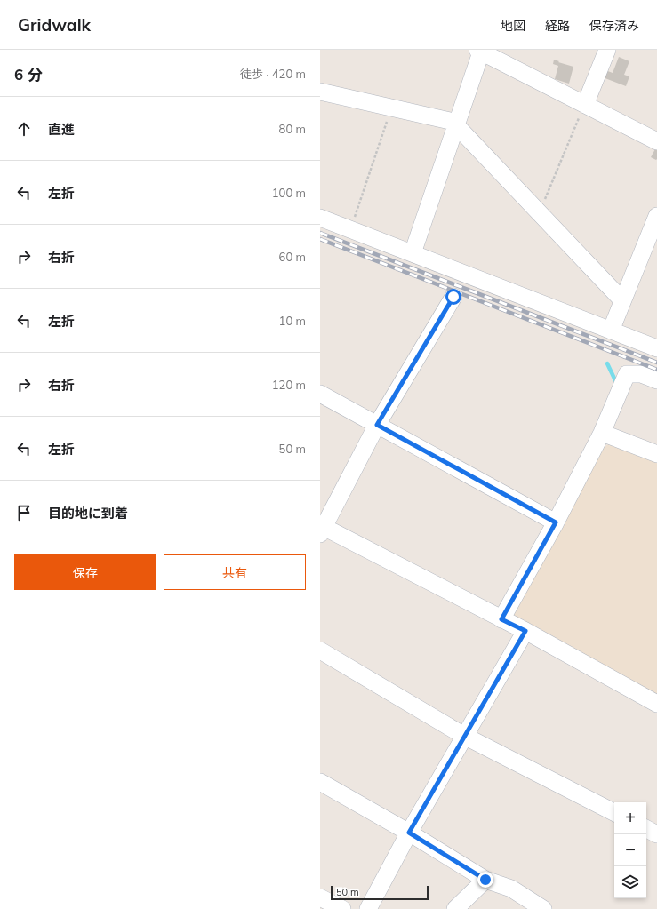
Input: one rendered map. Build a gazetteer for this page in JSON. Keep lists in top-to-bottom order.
{
  "scale_bar": "50 m",
  "page": {
    "header": "Gridwalk",
    "nav": ["地図", "経路", "保存済み"],
    "heading": ["6 分", "徒歩 · 420 m"],
    "list": [
      ["直進", "80 m"],
      ["左折", "100 m"],
      ["右折", "60 m"],
      ["左折", "10 m"],
      ["右折", "120 m"],
      ["左折", "50 m"],
      "目的地に到着"
    ],
    "buttons": ["保存", "共有"],
    "map_buttons": ["+", "−"],
    "scale": "50 m"
  }
}
